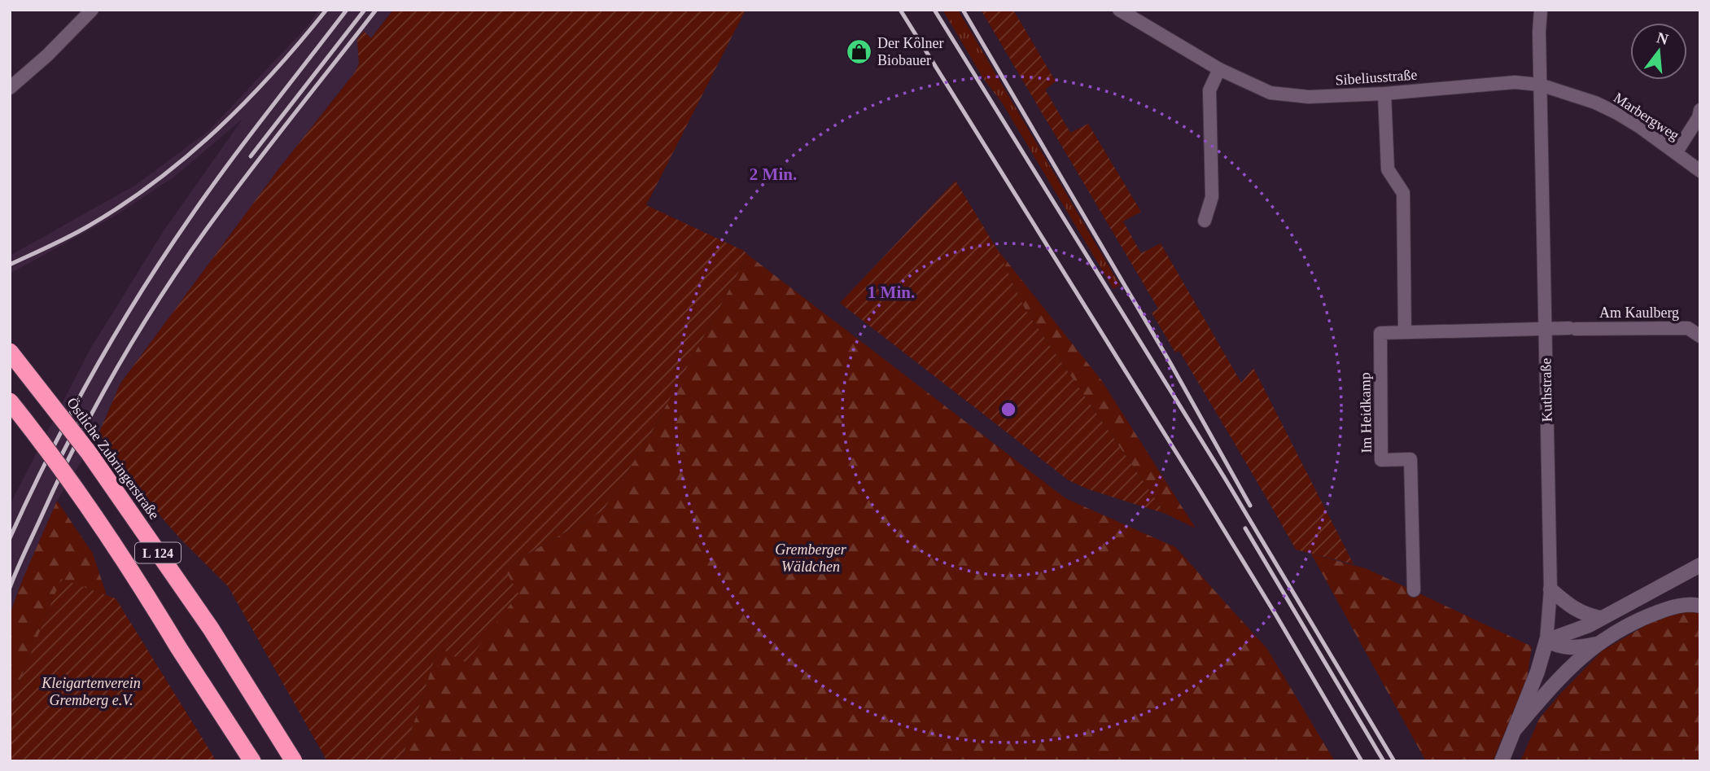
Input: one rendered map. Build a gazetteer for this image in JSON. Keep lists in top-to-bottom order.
{
  "streets": {
    "highway": ["Östliche Zubringerstraße", "L 124"],
    "main road": ["Kuthstraße"],
    "street": [
      "Sibeliusstraße",
      "Marbergweg",
      "Am Kaulberg",
      "Im Heidkamp"
    ]
  },
  "crossings": [
    ["Sibeliusstraße", "Marbergweg"],
    ["Sibeliusstraße", "Kuthstraße"],
    ["Marbergweg", "Kuthstraße"],
    ["Am Kaulberg", "Kuthstraße"],
    ["Am Kaulberg", "Im Heidkamp"],
    ["Kuthstraße", "Im Heidkamp"]
  ],
  "parks": ["Gremberger Wäldchen", "Kleigartenverein Gremberg e.V."],
  "places": {
    "shop": ["Der Kölner Biobauer"]
  },
  "north": "top",
  "rings": ["2 Min.", "1 Min."]
}
